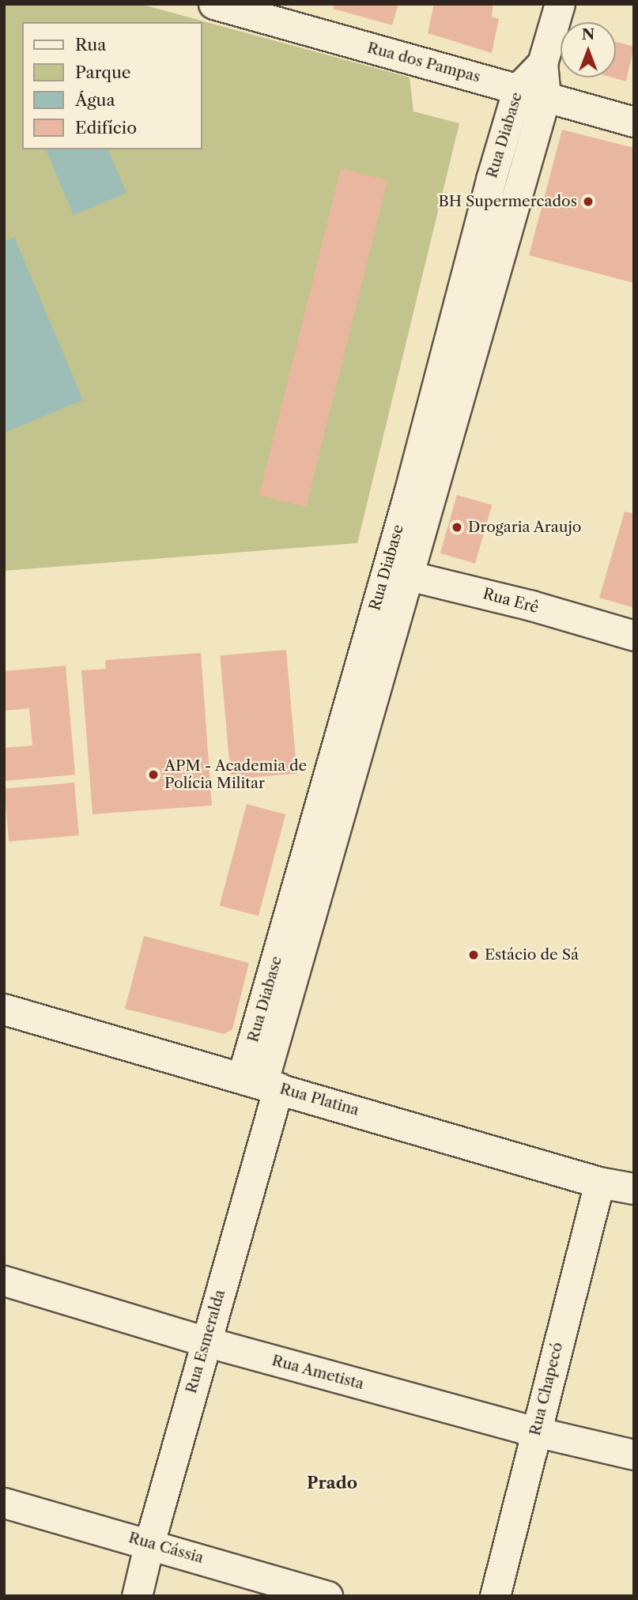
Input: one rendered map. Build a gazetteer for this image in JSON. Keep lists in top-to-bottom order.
{
  "streets": {
    "street": [
      "Rua dos Pampas",
      "Rua Diabase",
      "Rua Erê",
      "Rua Platina",
      "Rua Esmeralda",
      "Rua Ametista",
      "Rua Chapecó",
      "Rua Cássia"
    ]
  },
  "crossings": [
    ["Rua dos Pampas", "Rua Diabase"],
    ["Rua Diabase", "Rua Erê"],
    ["Rua Diabase", "Rua Platina"],
    ["Rua Diabase", "Rua Esmeralda"],
    ["Rua Platina", "Rua Esmeralda"],
    ["Rua Platina", "Rua Chapecó"],
    ["Rua Esmeralda", "Rua Ametista"],
    ["Rua Esmeralda", "Rua Cássia"],
    ["Rua Ametista", "Rua Chapecó"]
  ],
  "districts": ["Prado"],
  "places": [
    "BH Supermercados",
    "Drogaria Araujo",
    "APM - Academia de Polícia Militar",
    "Estácio de Sá"
  ],
  "legend": [
    "Rua",
    "Parque",
    "Água",
    "Edifício"
  ],
  "north": "top"
}
